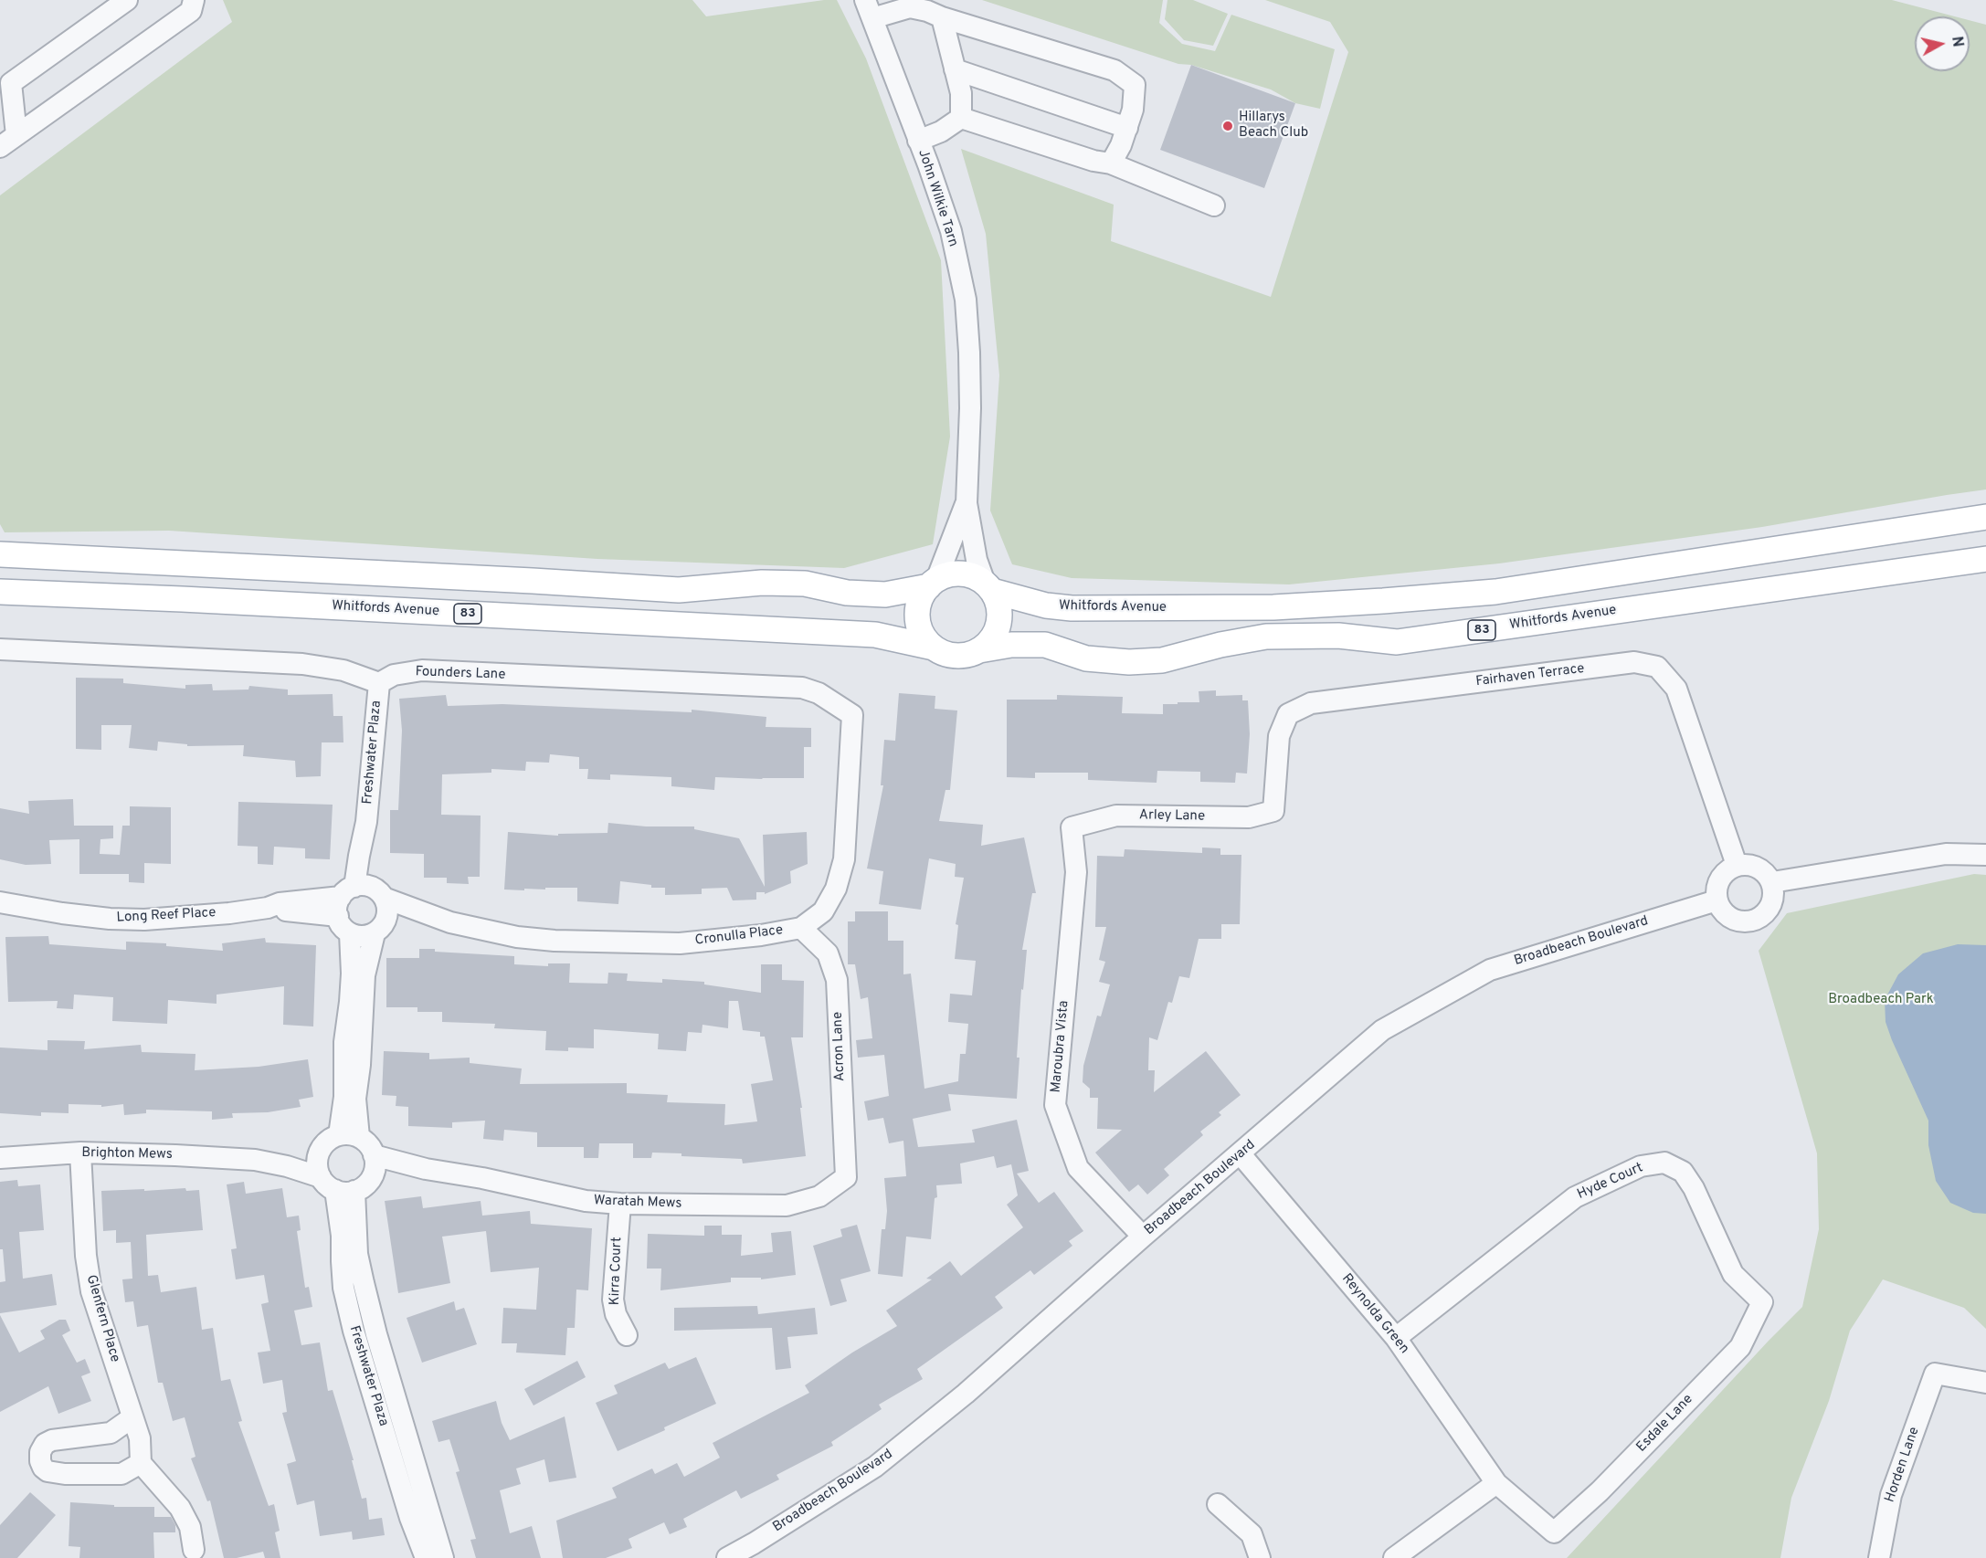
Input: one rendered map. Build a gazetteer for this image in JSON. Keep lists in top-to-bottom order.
{
  "streets": {
    "main road": ["Whitfords Avenue", "83"],
    "street": [
      "John Wilkie Tarn",
      "Founders Lane",
      "Fairhaven Terrace",
      "Freshwater Plaza",
      "Arley Lane",
      "Long Reef Place",
      "Cronulla Place",
      "Broadbeach Boulevard",
      "Acron Lane",
      "Maroubra Vista",
      "Brighton Mews",
      "Hyde Court",
      "Waratah Mews",
      "Kirra Court",
      "Reynolda Green",
      "Glenfern Place",
      "Esdale Lane",
      "Horden Lane"
    ]
  },
  "crossings": [
    ["John Wilkie Tarn", "Whitfords Avenue"],
    ["John Wilkie Tarn", "83"],
    ["Whitfords Avenue", "83"],
    ["Founders Lane", "Freshwater Plaza"],
    ["Founders Lane", "Cronulla Place"],
    ["Fairhaven Terrace", "Arley Lane"],
    ["Fairhaven Terrace", "Broadbeach Boulevard"],
    ["Freshwater Plaza", "Long Reef Place"],
    ["Freshwater Plaza", "Cronulla Place"],
    ["Freshwater Plaza", "Brighton Mews"],
    ["Freshwater Plaza", "Waratah Mews"],
    ["Arley Lane", "Maroubra Vista"],
    ["Long Reef Place", "Cronulla Place"],
    ["Cronulla Place", "Acron Lane"],
    ["Broadbeach Boulevard", "Maroubra Vista"],
    ["Broadbeach Boulevard", "Reynolda Green"],
    ["Acron Lane", "Waratah Mews"],
    ["Brighton Mews", "Waratah Mews"],
    ["Brighton Mews", "Glenfern Place"],
    ["Hyde Court", "Reynolda Green"],
    ["Hyde Court", "Esdale Lane"],
    ["Waratah Mews", "Kirra Court"],
    ["Reynolda Green", "Esdale Lane"]
  ],
  "parks": ["Broadbeach Park"],
  "places": ["Hillarys Beach Club"],
  "north": "right"
}
